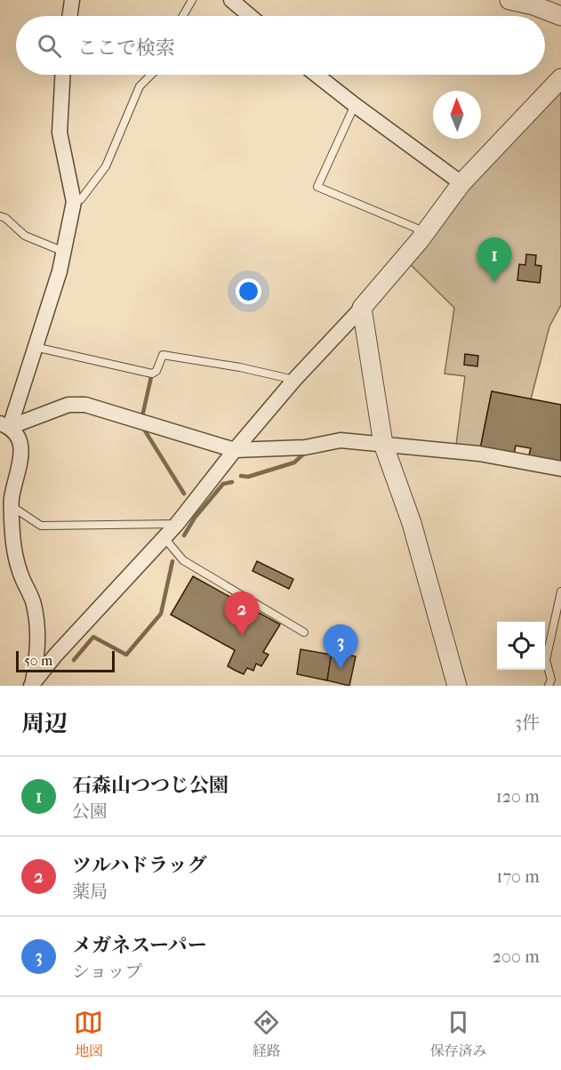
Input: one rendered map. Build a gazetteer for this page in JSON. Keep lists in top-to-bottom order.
{
  "scale_bar": "50 m",
  "north": "top",
  "page": {
    "search": "ここで検索",
    "pins": ["1", "2", "3"],
    "scale": "50 m",
    "heading": ["周辺", "3件"],
    "list": [
      {
        "mark": "1",
        "name": "石森山つつじ公園",
        "note": "公園",
        "value": "120 m"
      },
      {
        "mark": "2",
        "name": "ツルハドラッグ",
        "note": "薬局",
        "value": "170 m"
      },
      {
        "mark": "3",
        "name": "メガネスーパー",
        "note": "ショップ",
        "value": "200 m"
      }
    ],
    "nav": ["地図", "経路", "保存済み"]
  }
}
